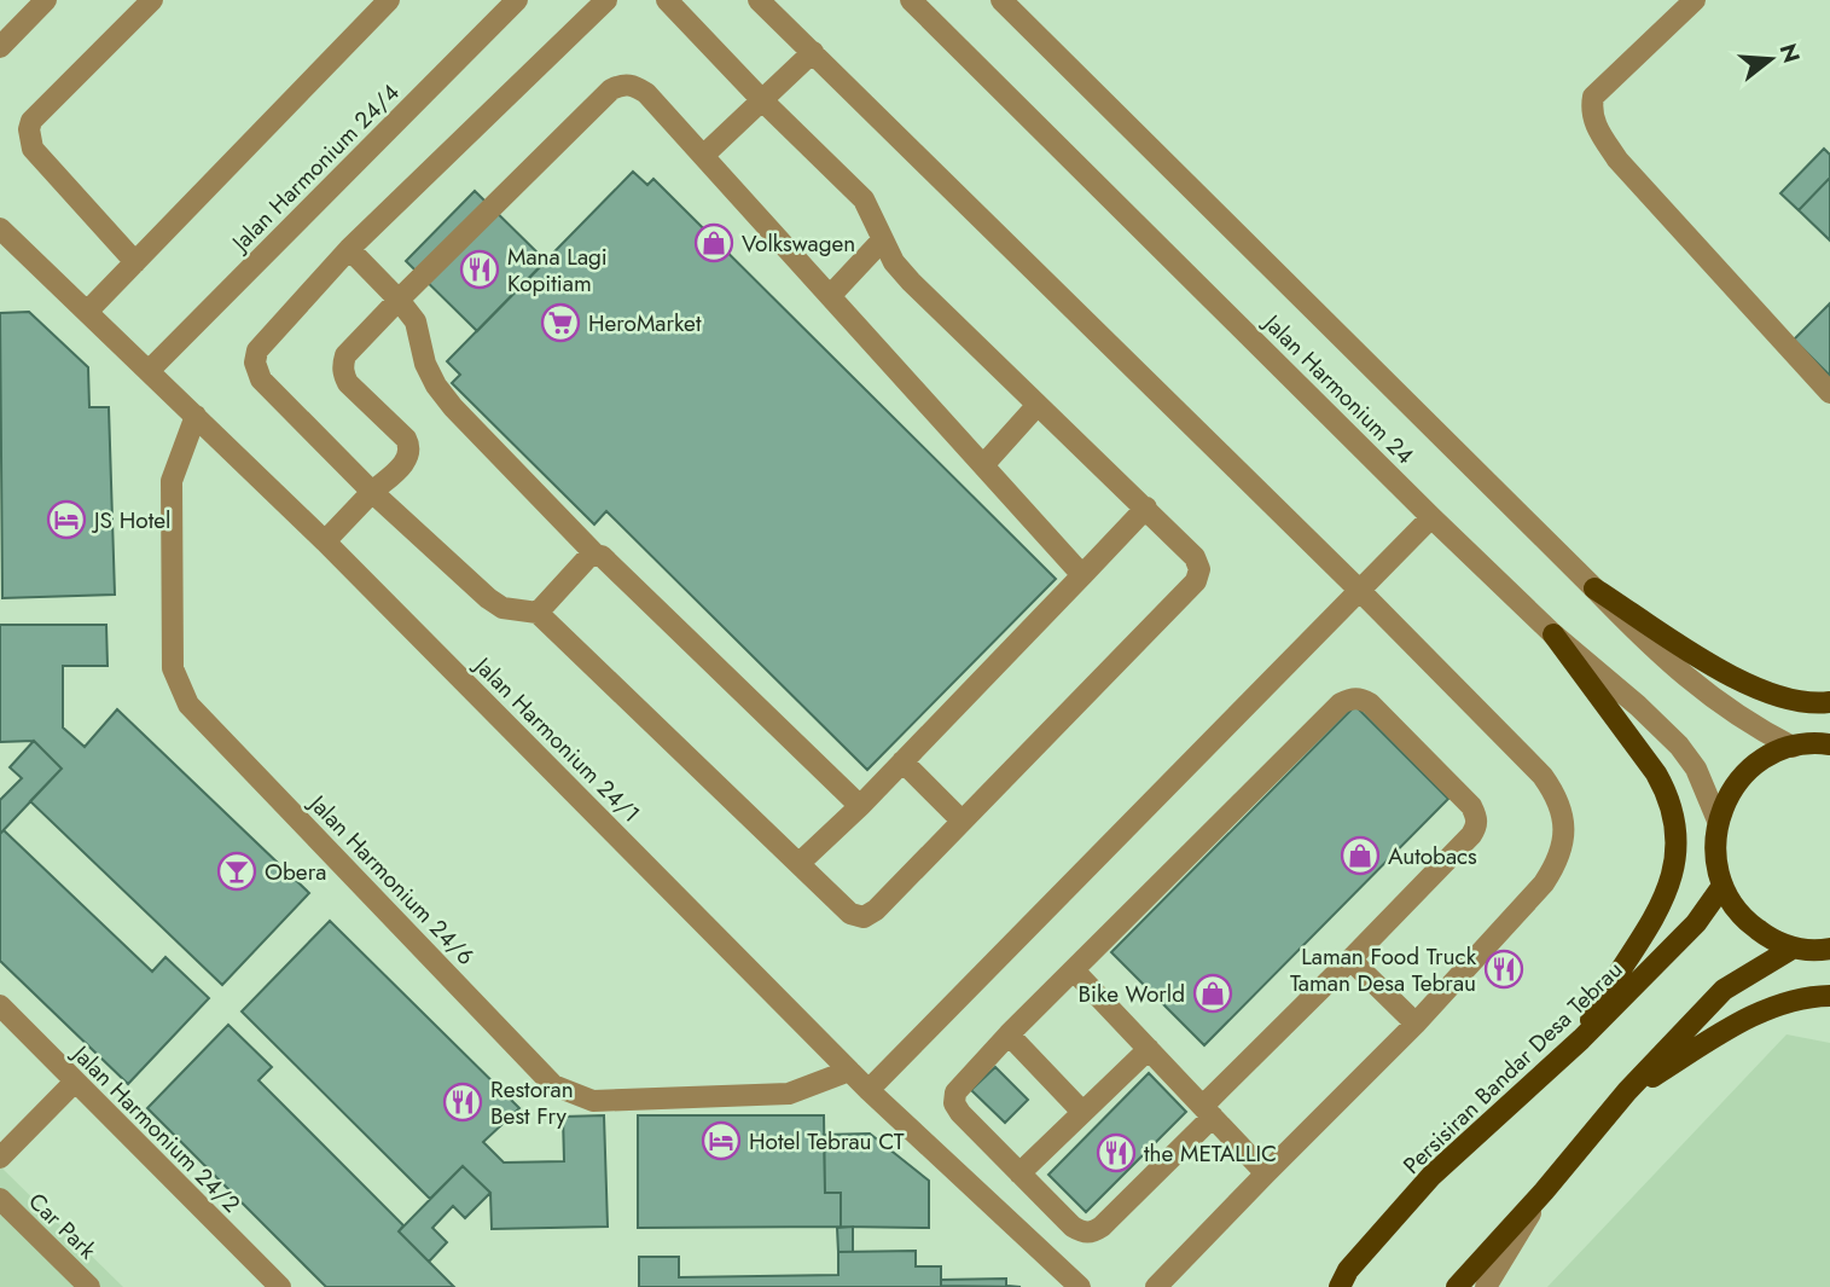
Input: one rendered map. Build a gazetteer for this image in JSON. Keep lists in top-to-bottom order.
{
  "streets": {
    "main road": ["Persisiran Bandar Desa Tebrau"],
    "street": [
      "Jalan Harmonium 24/4",
      "Jalan Harmonium 24",
      "Jalan Harmonium 24/1",
      "Jalan Harmonium 24/6",
      "Jalan Harmonium 24/2",
      "Car Park"
    ]
  },
  "crossings": [
    ["Jalan Harmonium 24/4", "Jalan Harmonium 24/1"],
    ["Jalan Harmonium 24/1", "Jalan Harmonium 24/6"]
  ],
  "places": {
    "shop": ["Volkswagen", "Autobacs", "Bike World"],
    "restaurant": [
      "Mana Lagi Kopitiam",
      "Laman Food Truck Taman Desa Tebrau",
      "Restoran Best Fry",
      "the METALLIC"
    ],
    "supermarket": ["HeroMarket"],
    "hotel": ["JS Hotel", "Hotel Tebrau CT"],
    "bar": ["Obera"]
  },
  "north": "right"
}
